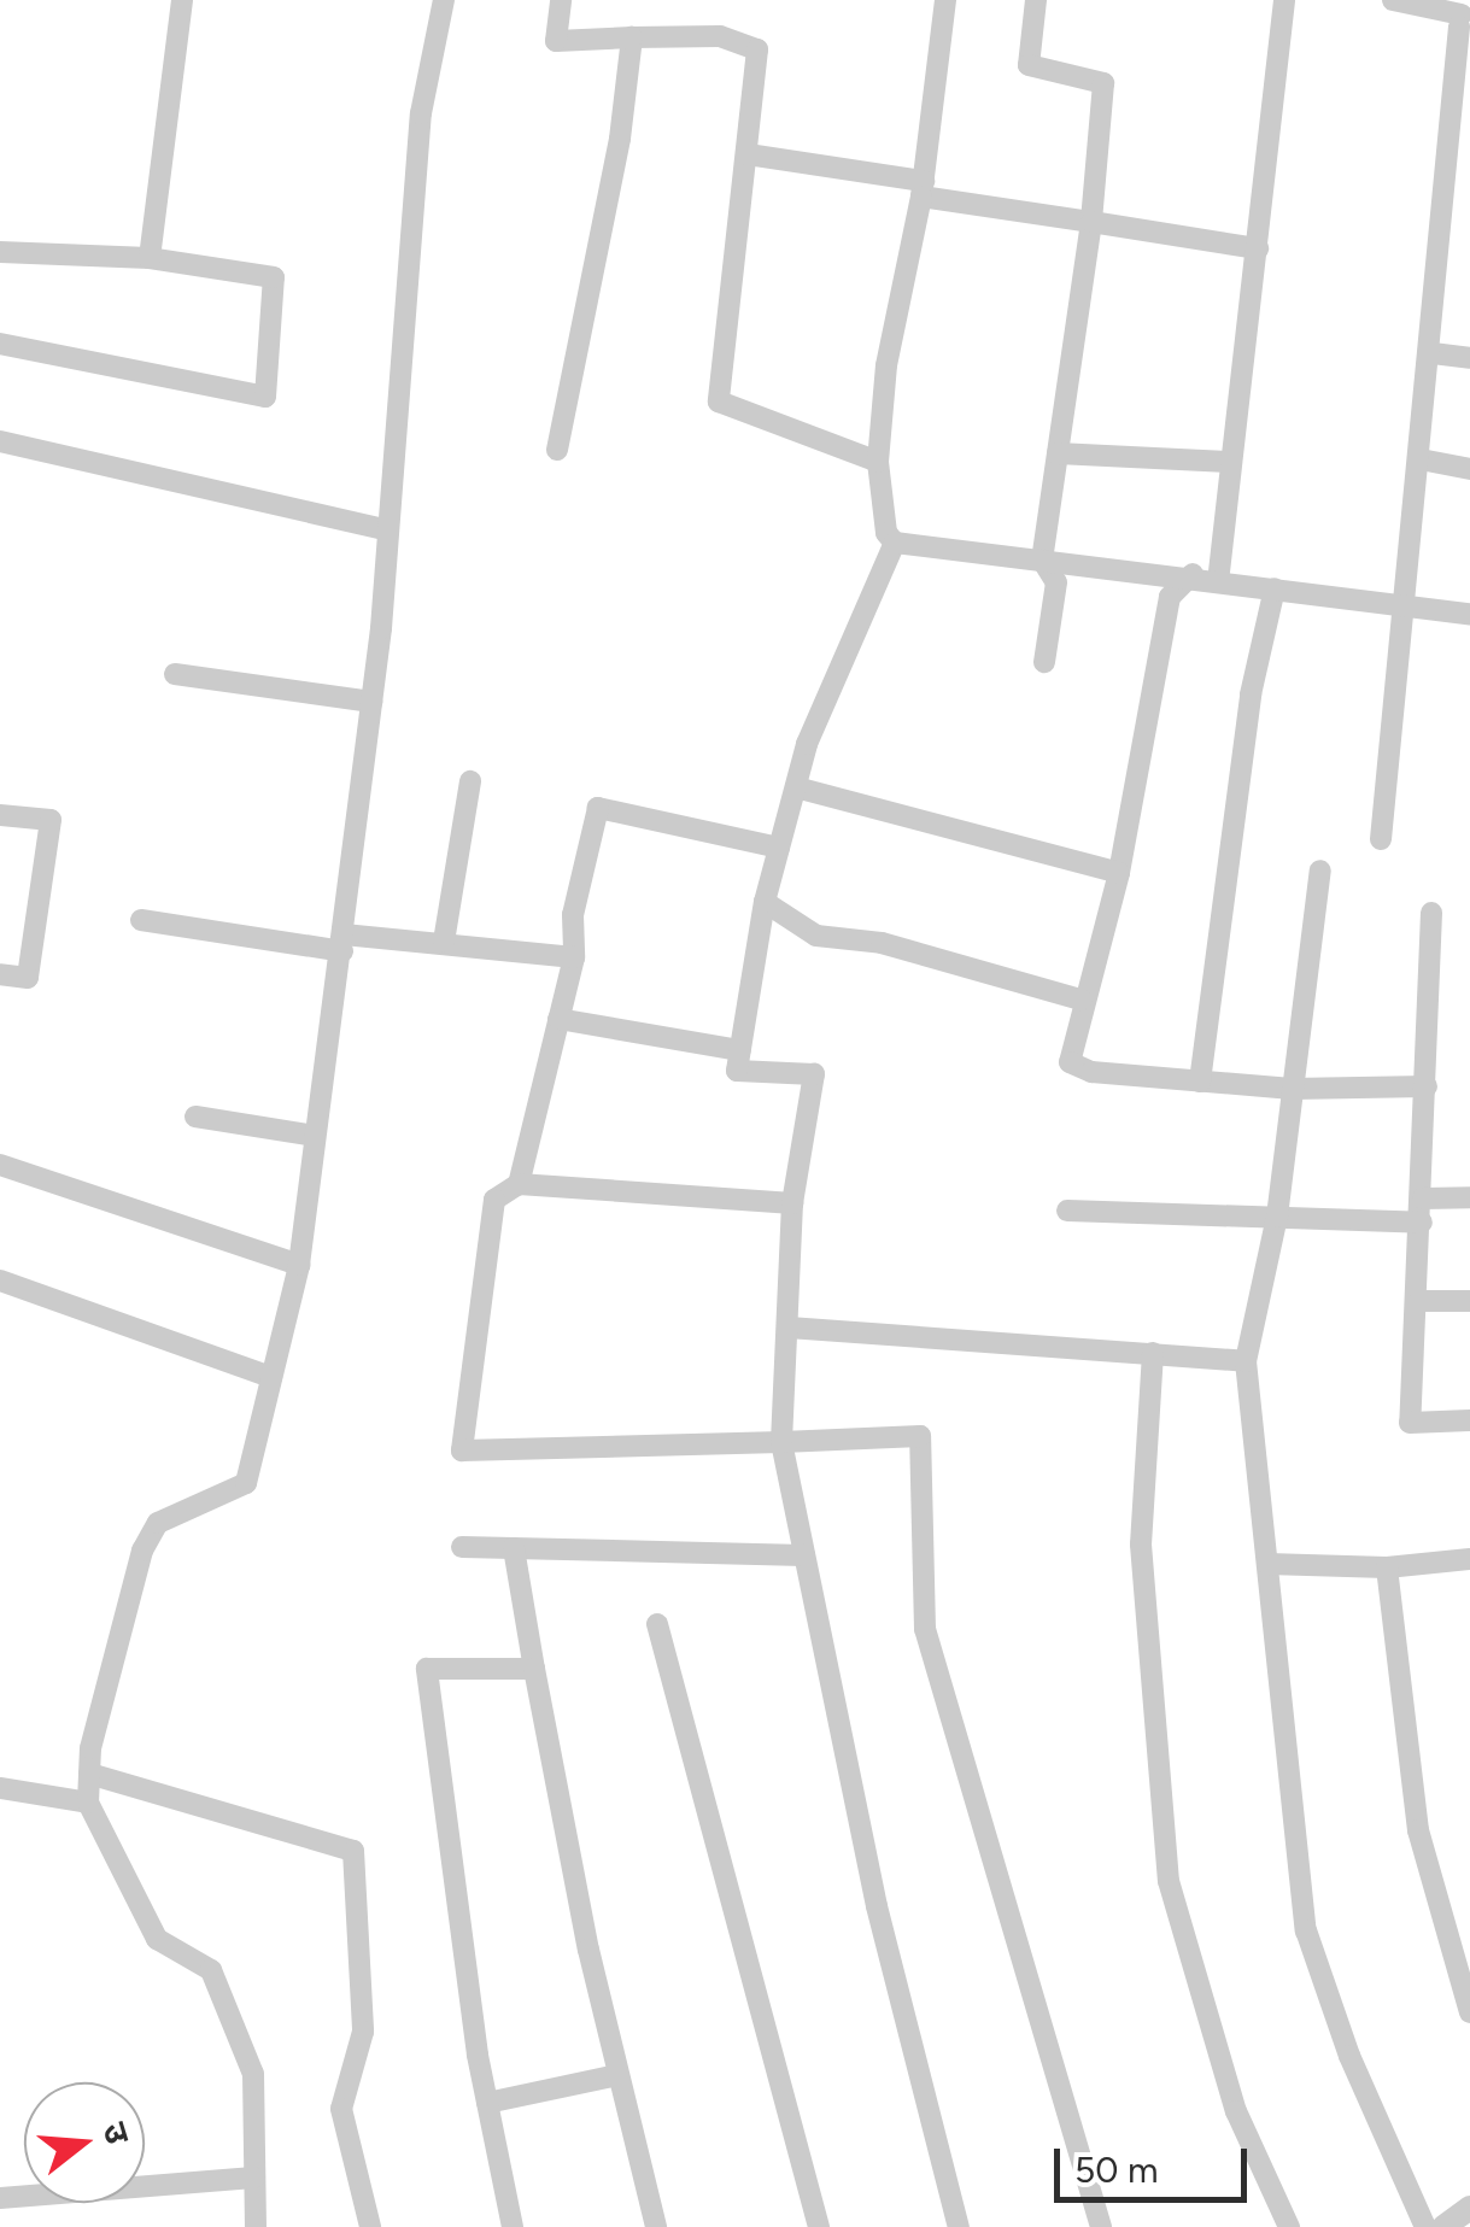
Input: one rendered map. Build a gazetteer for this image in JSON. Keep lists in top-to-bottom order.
{
  "scale_bar": "50 m",
  "north": "right"
}
